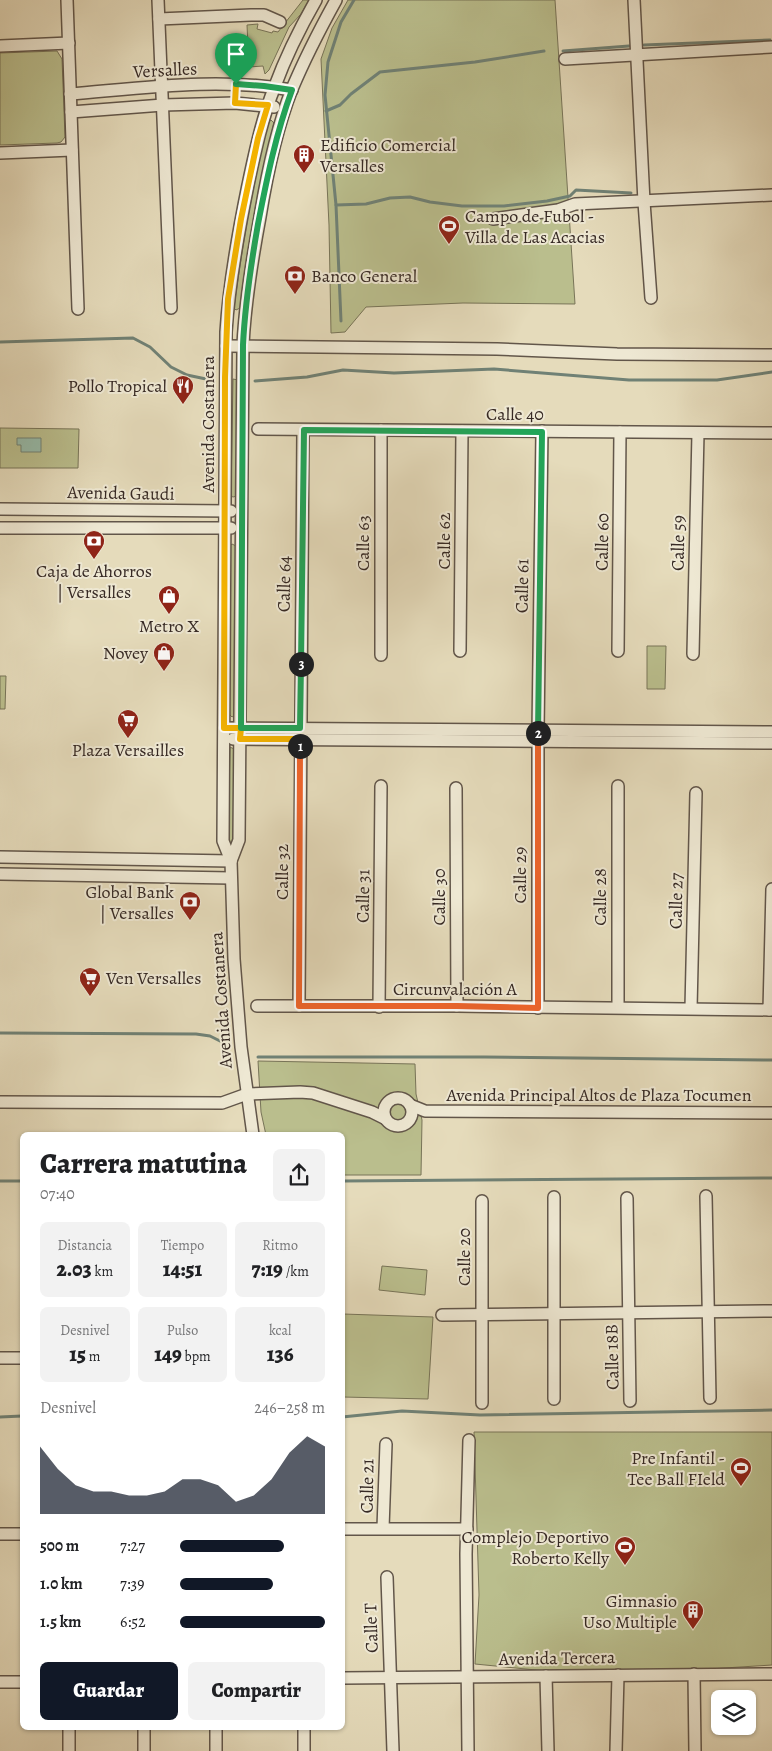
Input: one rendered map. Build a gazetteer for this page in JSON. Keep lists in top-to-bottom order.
{
  "streets": {
    "street": [
      "Versalles",
      "Calle 40",
      "Avenida Costanera",
      "Avenida Gaudi",
      "Calle 62",
      "Calle 60",
      "Calle 63",
      "Calle 59",
      "Calle 64",
      "Calle 61",
      "Calle 32",
      "Calle 29",
      "Calle 31",
      "Calle 30",
      "Calle 28",
      "Calle 27",
      "Circunvalación A",
      "Avenida Principal Altos de Plaza Tocumen",
      "Calle 20",
      "Calle 18B",
      "Calle 21",
      "Calle T",
      "Avenida Tercera"
    ]
  },
  "crossings": [
    ["Versalles", "Avenida Costanera"],
    ["Calle 40", "Calle 62"],
    ["Calle 40", "Calle 60"],
    ["Calle 40", "Calle 63"],
    ["Calle 40", "Calle 59"],
    ["Calle 40", "Calle 64"],
    ["Calle 40", "Calle 61"],
    ["Avenida Costanera", "Avenida Gaudi"],
    ["Calle 64", "Calle 32"],
    ["Calle 61", "Calle 29"],
    ["Calle 32", "Circunvalación A"],
    ["Calle 29", "Circunvalación A"],
    ["Calle 31", "Circunvalación A"],
    ["Calle 30", "Circunvalación A"],
    ["Calle 28", "Circunvalación A"],
    ["Calle 27", "Circunvalación A"],
    ["Calle T", "Avenida Tercera"]
  ],
  "places": {
    "building": ["Edificio Comercial Versalles", "Gimnasio Uso Multiple"],
    "sports": ["Campo de Fubol - Villa de Las Acacias", "Pre Infantil - Tee Ball FIeld", "Complejo Deportivo Roberto Kelly"],
    "bank": ["Banco General", "Caja de Ahorros | Versalles", "Global Bank | Versalles"],
    "restaurant": ["Pollo Tropical"],
    "shop": ["Metro X", "Novey"],
    "supermarket": ["Plaza Versailles", "Ven Versalles"]
  },
  "page": {
    "pins": ["3", "2", "1"],
    "heading": ["Carrera matutina", "07:40"],
    "stats": [
      ["Distancia", "2.03 km"],
      ["Tiempo", "14:51"],
      ["Ritmo", "7:19 /km"],
      ["Desnivel", "15 m"],
      ["Pulso", "149 bpm"],
      ["kcal", "136"]
    ],
    "chart": ["Desnivel", "246–258 m"],
    "list": [
      {
        "name": "500 m",
        "note": "7:27"
      },
      {
        "name": "1.0 km",
        "note": "7:39"
      },
      {
        "name": "1.5 km",
        "note": "6:52"
      }
    ],
    "buttons": ["Guardar", "Compartir"]
  }
}
